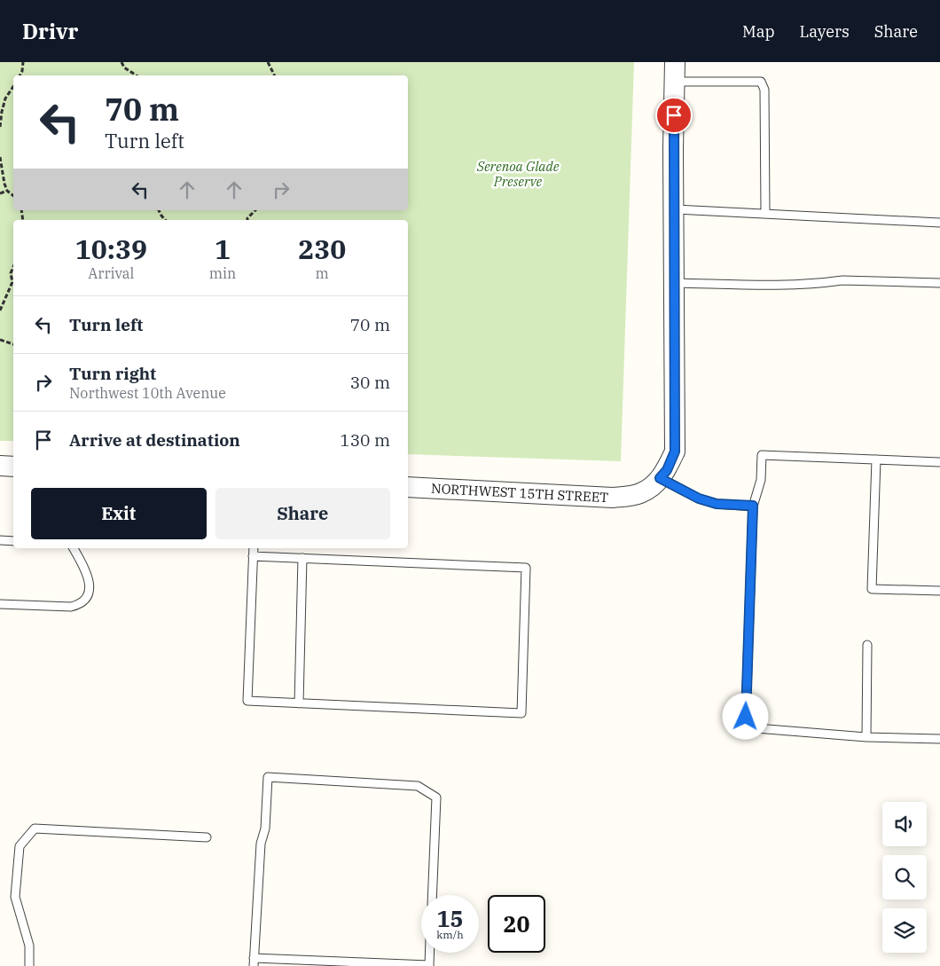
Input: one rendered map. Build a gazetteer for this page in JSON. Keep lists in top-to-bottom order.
{
  "streets": {
    "street": ["NORTHWEST 15TH STREET"]
  },
  "parks": ["Serenoa Glade Preserve"],
  "page": {
    "header": "Drivr",
    "nav": ["Map", "Layers", "Share"],
    "turn": ["70 m", "Turn left"],
    "eta": [
      "10:39",
      "Arrival",
      "1",
      "min",
      "230",
      "m"
    ],
    "list": [
      {
        "name": "Turn left",
        "value": "70 m"
      },
      {
        "name": "Turn right",
        "note": "Northwest 10th Avenue",
        "value": "30 m"
      },
      {
        "name": "Arrive at destination",
        "value": "130 m"
      }
    ],
    "buttons": ["Exit", "Share"],
    "speed": "15 km/h",
    "limit": "20"
  }
}
